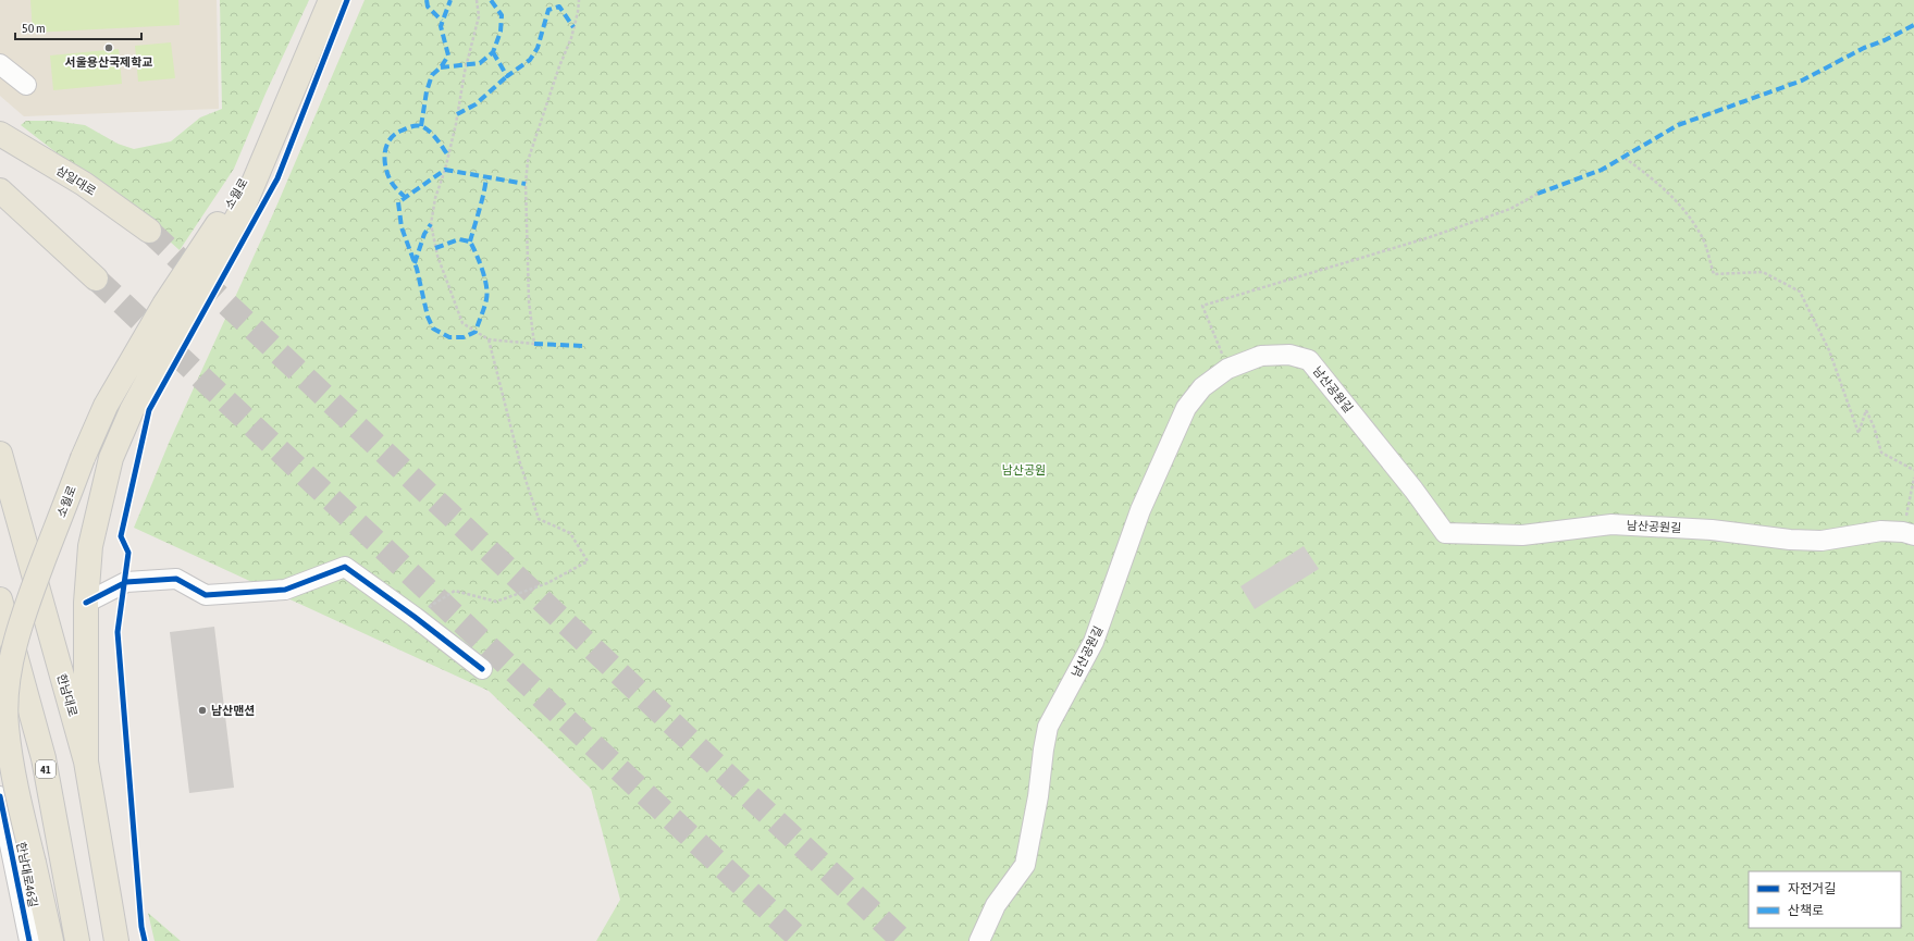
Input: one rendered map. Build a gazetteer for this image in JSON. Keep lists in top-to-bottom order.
{
  "streets": {
    "main road": [
      "삼일대로",
      "소월로",
      "한남대로",
      "41"
    ],
    "street": ["남산공원길", "한남대로46길"]
  },
  "crossings": [
    ["소월로", "한남대로"]
  ],
  "parks": ["남산공원"],
  "places": ["서울용산국제학교", "남산맨션"],
  "legend": ["자전거길", "산책로"],
  "scale_bar": "50 m"
}
